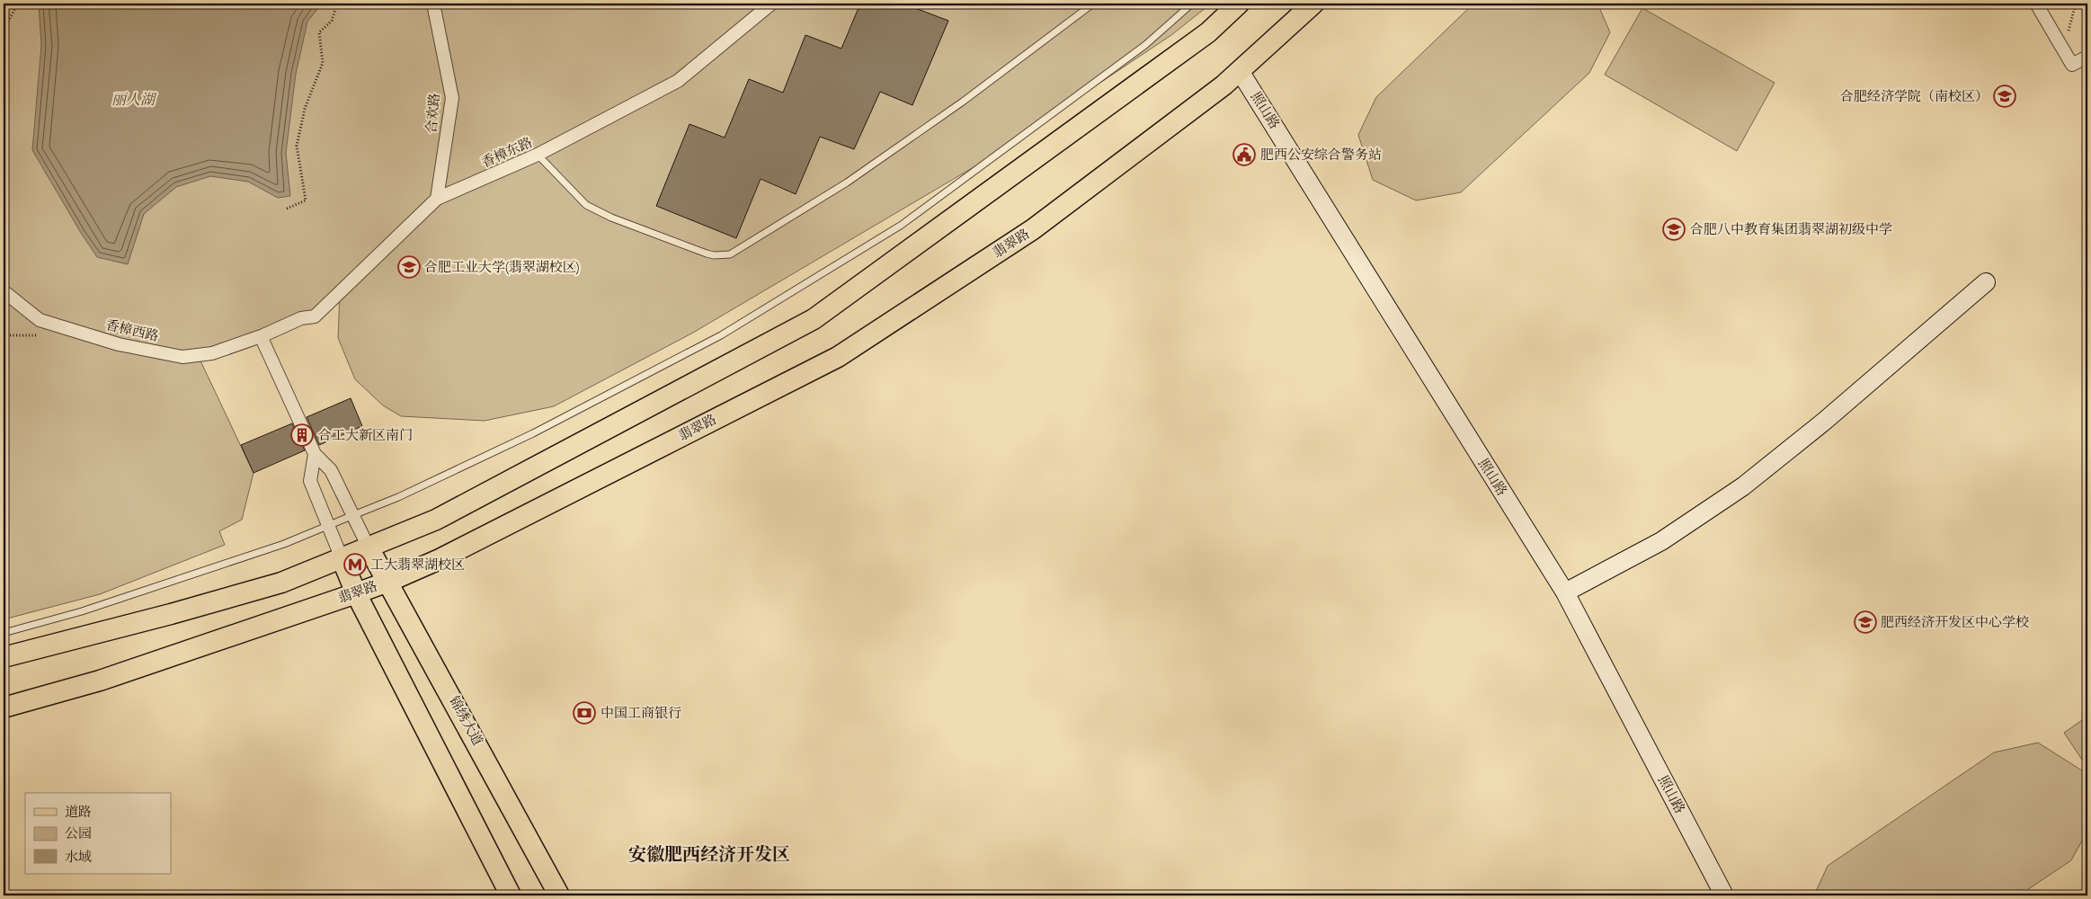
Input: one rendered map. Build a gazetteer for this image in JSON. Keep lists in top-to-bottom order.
{
  "streets": {
    "main road": ["翡翠路", "锦绣大道"],
    "street": [
      "照山路",
      "合欢路",
      "香樟东路",
      "香樟西路"
    ]
  },
  "crossings": [
    ["照山路", "翡翠路"],
    ["合欢路", "香樟东路"],
    ["香樟东路", "香樟西路"],
    ["翡翠路", "锦绣大道"]
  ],
  "districts": ["安徽肥西经济开发区"],
  "water": ["丽人湖"],
  "places": {
    "school or university": [
      "合肥经济学院（南校区）",
      "合肥八中教育集团翡翠湖初级中学",
      "合肥工业大学(翡翠湖校区)",
      "肥西经济开发区中心学校"
    ],
    "public building": ["肥西公安综合警务站"],
    "building": ["合工大新区南门"],
    "metro station": ["工大翡翠湖校区"],
    "bank": ["中国工商银行"]
  },
  "legend": ["道路", "公园", "水域"]
}
